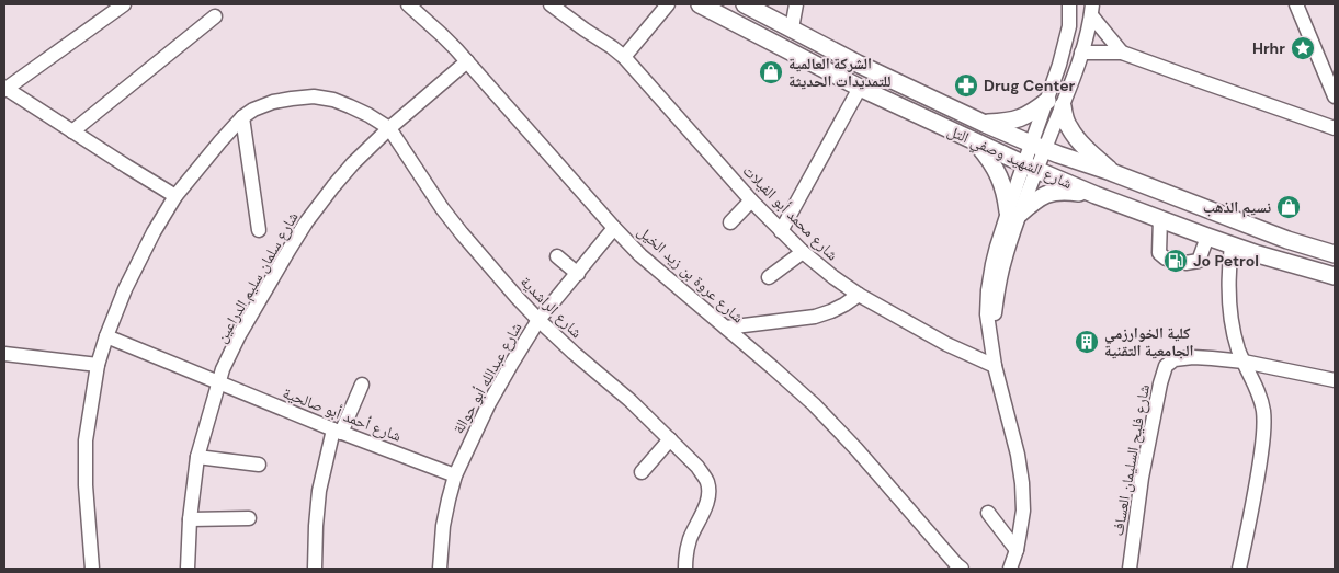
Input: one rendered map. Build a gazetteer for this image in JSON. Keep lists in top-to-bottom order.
{
  "streets": {
    "main road": ["شارع الشهيد وصفي التل"],
    "street": [
      "شارع محمد أبو الفيلات",
      "شارع عروة بن زيد الخيل",
      "شارع سلمان سليم الدراعين",
      "شارع الراشدية",
      "شارع عبدالله أبو حوالة",
      "شارع أحمد أبو صالحية",
      "شارع فليح السليمان العساف"
    ]
  },
  "crossings": [
    ["شارع عروة بن زيد الخيل", "شارع سلمان سليم الدراعين"],
    ["شارع عروة بن زيد الخيل", "شارع عبدالله أبو حوالة"],
    ["شارع سلمان سليم الدراعين", "شارع الراشدية"],
    ["شارع سلمان سليم الدراعين", "شارع أحمد أبو صالحية"],
    ["شارع الراشدية", "شارع عبدالله أبو حوالة"],
    ["شارع عبدالله أبو حوالة", "شارع أحمد أبو صالحية"]
  ],
  "places": {
    "place": ["Hrhr"],
    "shop": ["الشركة العالمية للتمديدات الحديثة", "نسيم الذهب"],
    "pharmacy": ["Drug Center"],
    "fuel station": ["Jo Petrol"],
    "building": ["كلية الخوارزمي الجامعية التقنية"]
  }
}
